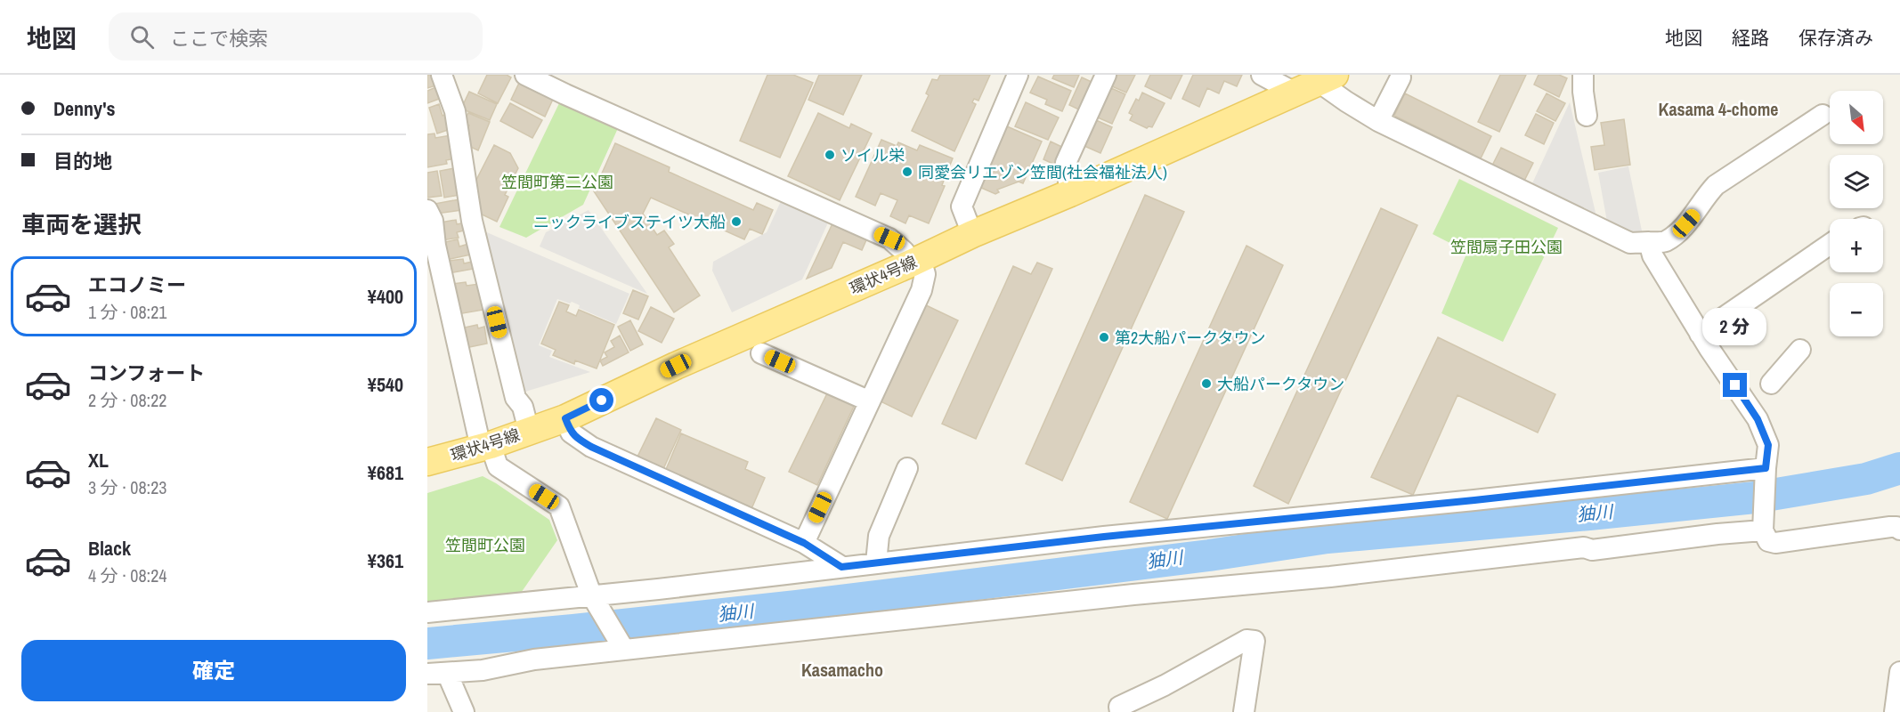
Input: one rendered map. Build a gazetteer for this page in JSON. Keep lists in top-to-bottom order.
{
  "streets": {
    "main road": ["環状4号線"]
  },
  "districts": ["Kasama 4-chome", "Kasamacho"],
  "water": ["㹨川"],
  "parks": ["笠間町第二公園", "笠間扇子田公園", "笠間町公園"],
  "places": [
    "ソイル栄",
    "同愛会リエゾン笠間(社会福祉法人)",
    "ニックライブステイツ大船",
    "第2大船パークタウン",
    "大船パークタウン"
  ],
  "north": "bottom right",
  "page": {
    "header": "地図",
    "search": "ここで検索",
    "nav": ["地図", "経路", "保存済み"],
    "banner": ["Denny's", "目的地"],
    "map_buttons": ["+", "−"],
    "heading": "車両を選択",
    "list": [
      {
        "name": "エコノミー",
        "note": "1 分 · 08:21",
        "value": "¥400"
      },
      {
        "name": "コンフォート",
        "note": "2 分 · 08:22",
        "value": "¥540"
      },
      {
        "name": "XL",
        "note": "3 分 · 08:23",
        "value": "¥681"
      },
      {
        "name": "Black",
        "note": "4 分 · 08:24",
        "value": "¥361"
      }
    ],
    "bubble": "2 分",
    "buttons": "確定"
  }
}
